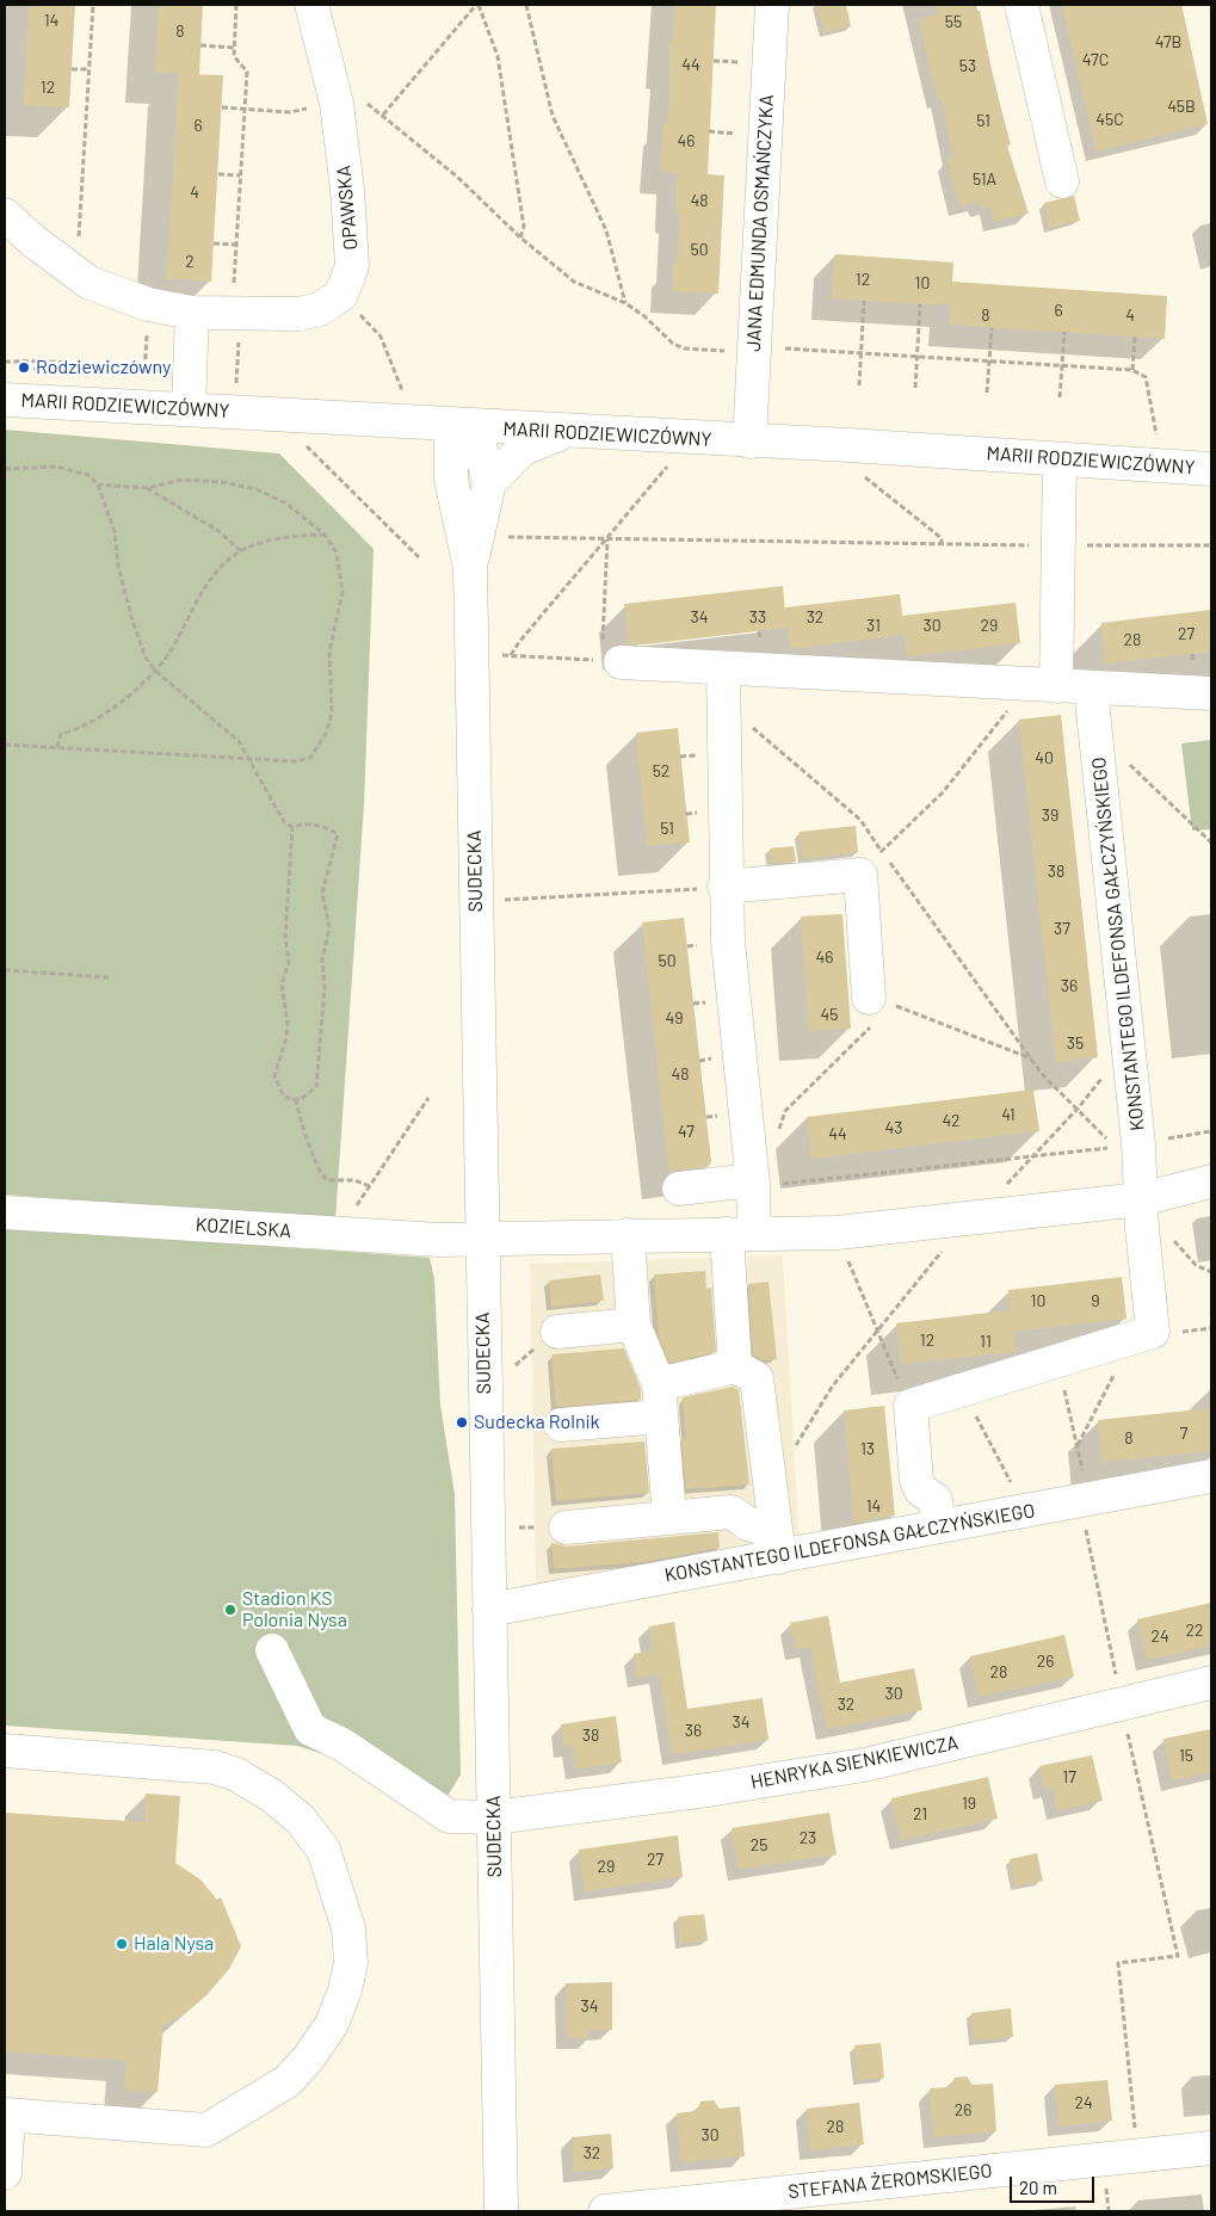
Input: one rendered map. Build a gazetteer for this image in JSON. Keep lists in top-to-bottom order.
{
  "streets": {
    "street": [
      "OPAWSKA",
      "JANA EDMUNDA OSMAŃCZYKA",
      "MARII RODZIEWICZÓWNY",
      "SUDECKA",
      "KONSTANTEGO ILDEFONSA GAŁCZYŃSKIEGO",
      "KOZIELSKA",
      "HENRYKA SIENKIEWICZA",
      "STEFANA ŻEROMSKIEGO"
    ]
  },
  "crossings": [
    ["JANA EDMUNDA OSMAŃCZYKA", "MARII RODZIEWICZÓWNY"],
    ["MARII RODZIEWICZÓWNY", "SUDECKA"],
    ["SUDECKA", "KONSTANTEGO ILDEFONSA GAŁCZYŃSKIEGO"],
    ["SUDECKA", "KOZIELSKA"],
    ["SUDECKA", "HENRYKA SIENKIEWICZA"]
  ],
  "places": [
    "Rodziewiczówny",
    "Sudecka Rolnik",
    "Stadion KS Polonia Nysa",
    "Hala Nysa"
  ],
  "house_numbers": [
    "14",
    "55",
    "8",
    "47B",
    "47C",
    "44",
    "53",
    "12",
    "45B",
    "45C",
    "51",
    "6",
    "46",
    "51A",
    "4",
    "48",
    "50",
    "2",
    "12",
    "10",
    "6",
    "8",
    "4",
    "34",
    "33",
    "32",
    "31",
    "30",
    "29",
    "27",
    "28",
    "40",
    "52",
    "39",
    "51",
    "38",
    "37",
    "46",
    "50",
    "36",
    "45",
    "49",
    "35",
    "48",
    "41",
    "42",
    "43",
    "47",
    "44",
    "10",
    "9",
    "12",
    "11",
    "7",
    "8",
    "13",
    "14",
    "22",
    "24",
    "26",
    "28",
    "30",
    "32",
    "34",
    "36",
    "38",
    "15",
    "17",
    "19",
    "21",
    "23",
    "25",
    "27",
    "29",
    "34",
    "24",
    "26",
    "28",
    "30",
    "32"
  ],
  "scale_bar": "20 m"
}
